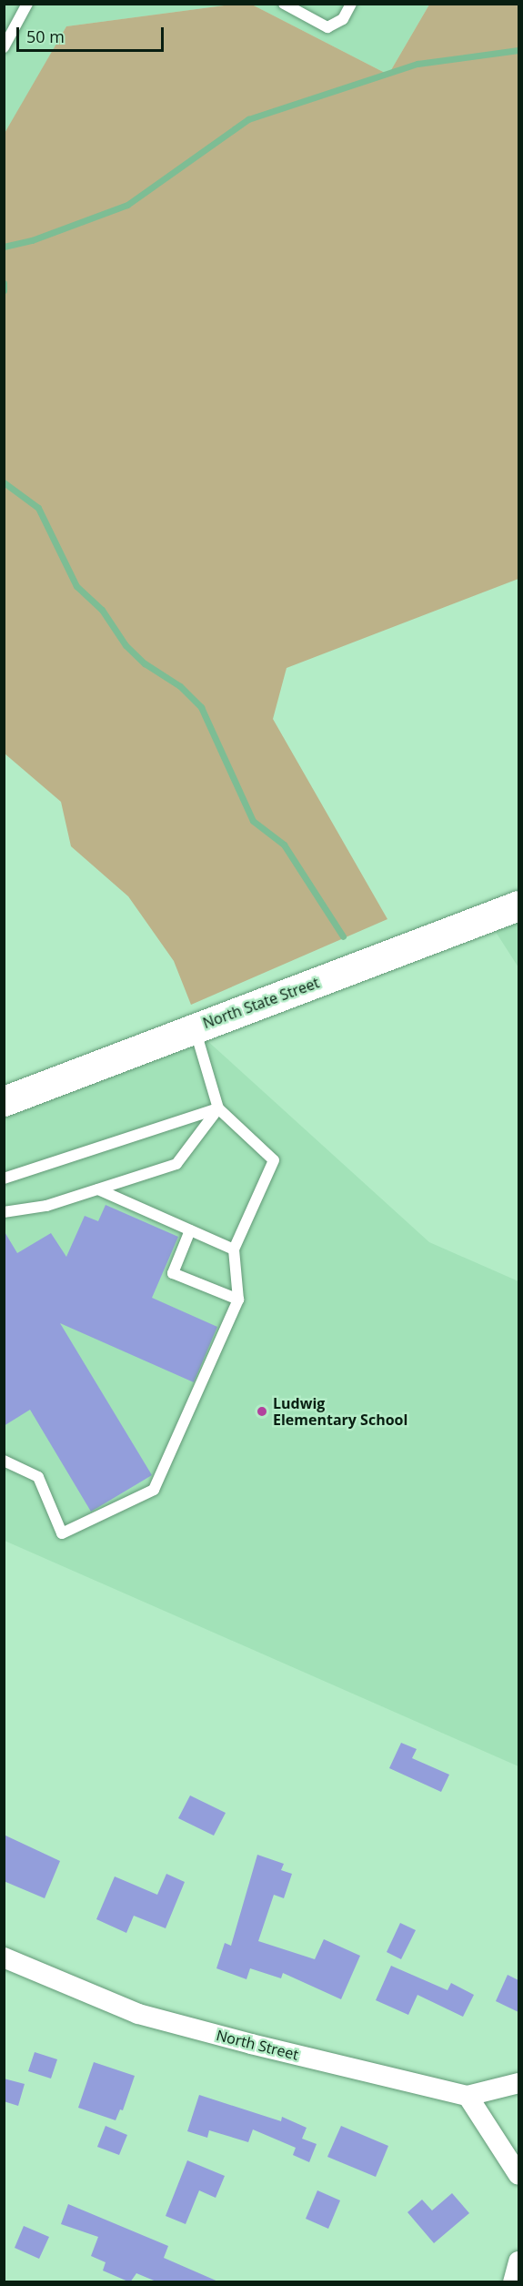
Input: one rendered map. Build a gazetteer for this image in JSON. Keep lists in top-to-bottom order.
{
  "streets": {
    "main road": ["North State Street"],
    "street": ["North Street"]
  },
  "places": ["Ludwig Elementary School"],
  "scale_bar": "50 m"
}
